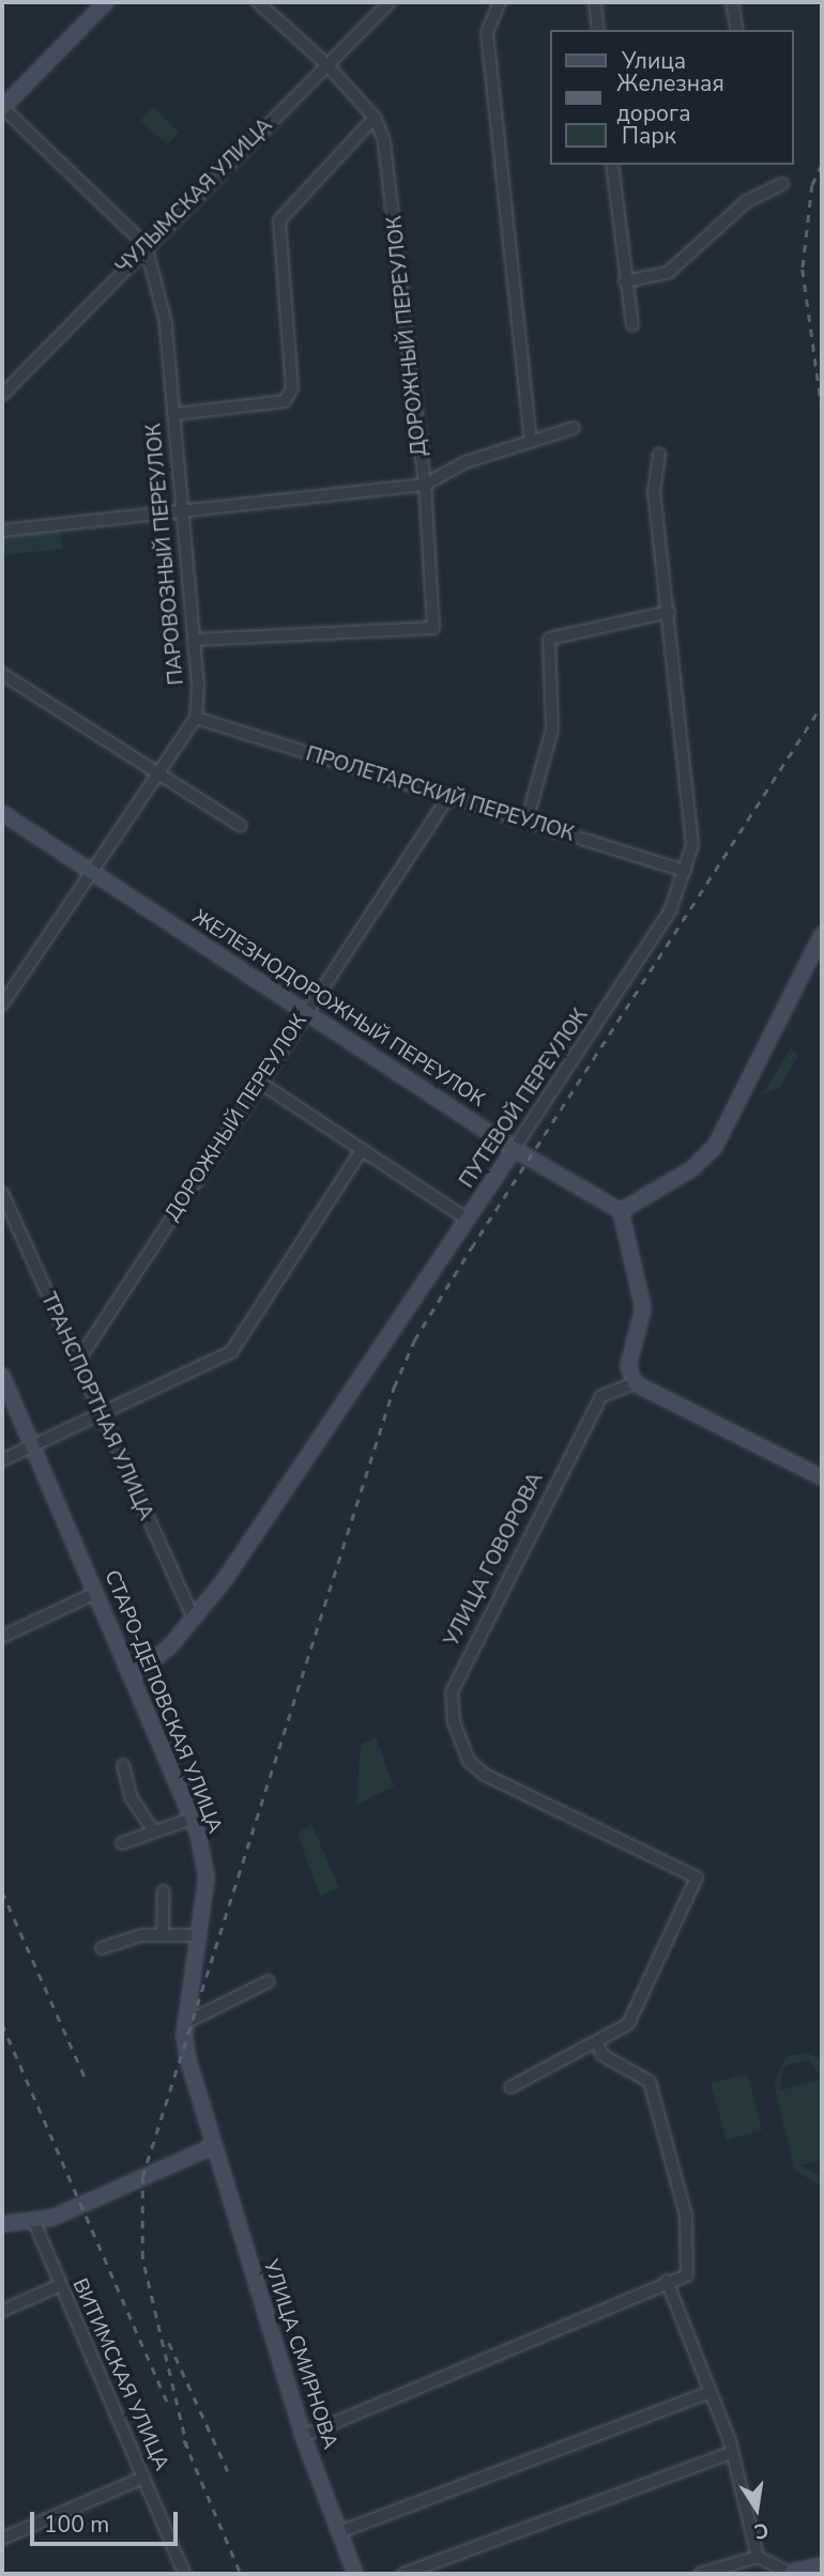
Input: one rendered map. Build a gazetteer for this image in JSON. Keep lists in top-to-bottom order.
{
  "streets": {
    "street": [
      "ЧУЛЫМСКАЯ УЛИЦА",
      "ДОРОЖНЫЙ ПЕРЕУЛОК",
      "ПАРОВОЗНЫЙ ПЕРЕУЛОК",
      "ПРОЛЕТАРСКИЙ ПЕРЕУЛОК",
      "ЖЕЛЕЗНОДОРОЖНЫЙ ПЕРЕУЛОК",
      "ПУТЕВОЙ ПЕРЕУЛОК",
      "ТРАНСПОРТНАЯ УЛИЦА",
      "УЛИЦА ГОВОРОВА",
      "СТАРО-ДЕПОВСКАЯ УЛИЦА",
      "УЛИЦА СМИРНОВА",
      "ВИТИМСКАЯ УЛИЦА"
    ]
  },
  "crossings": [
    ["ЧУЛЫМСКАЯ УЛИЦА", "ДОРОЖНЫЙ ПЕРЕУЛОК"],
    ["ЧУЛЫМСКАЯ УЛИЦА", "ПАРОВОЗНЫЙ ПЕРЕУЛОК"],
    ["ДОРОЖНЫЙ ПЕРЕУЛОК", "ПАРОВОЗНЫЙ ПЕРЕУЛОК"],
    ["ДОРОЖНЫЙ ПЕРЕУЛОК", "ПРОЛЕТАРСКИЙ ПЕРЕУЛОК"],
    ["ДОРОЖНЫЙ ПЕРЕУЛОК", "ЖЕЛЕЗНОДОРОЖНЫЙ ПЕРЕУЛОК"],
    ["ДОРОЖНЫЙ ПЕРЕУЛОК", "ТРАНСПОРТНАЯ УЛИЦА"],
    ["ПАРОВОЗНЫЙ ПЕРЕУЛОК", "ПРОЛЕТАРСКИЙ ПЕРЕУЛОК"],
    ["ПРОЛЕТАРСКИЙ ПЕРЕУЛОК", "ПУТЕВОЙ ПЕРЕУЛОК"],
    ["ЖЕЛЕЗНОДОРОЖНЫЙ ПЕРЕУЛОК", "ПУТЕВОЙ ПЕРЕУЛОК"],
    ["ПУТЕВОЙ ПЕРЕУЛОК", "ТРАНСПОРТНАЯ УЛИЦА"],
    ["ПУТЕВОЙ ПЕРЕУЛОК", "СТАРО-ДЕПОВСКАЯ УЛИЦА"],
    ["СТАРО-ДЕПОВСКАЯ УЛИЦА", "УЛИЦА СМИРНОВА"]
  ],
  "legend": ["Улица", "Железная дорога", "Парк"],
  "scale_bar": "100 m",
  "north": "bottom"
}
